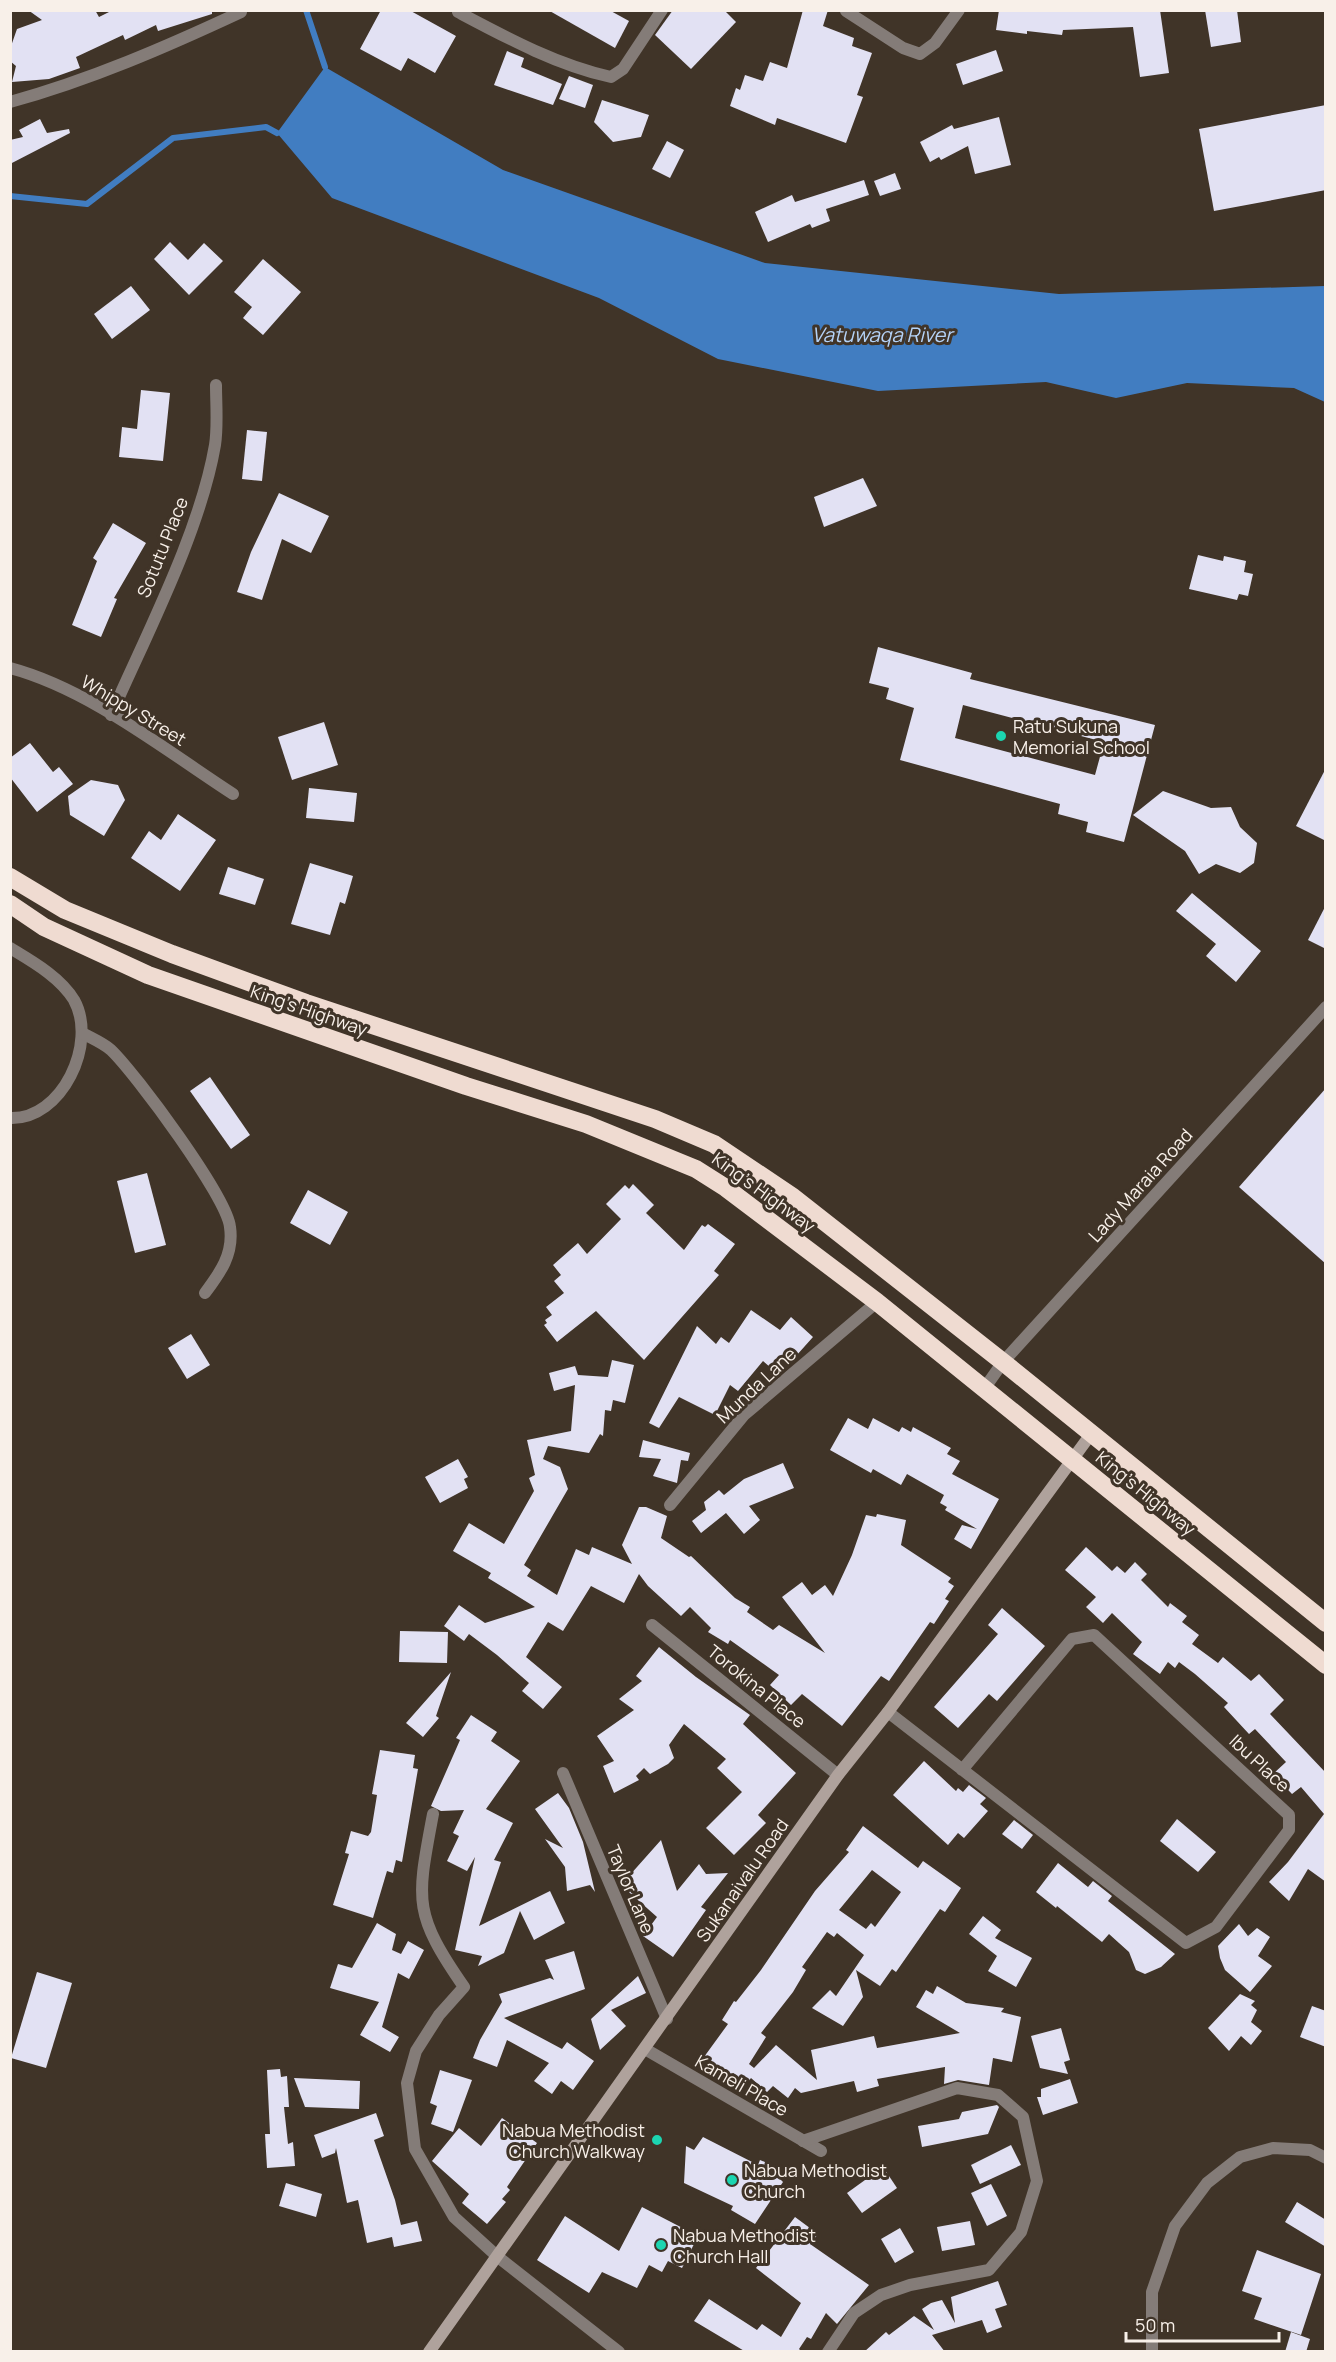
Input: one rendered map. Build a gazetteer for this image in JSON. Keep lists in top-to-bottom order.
{
  "streets": {
    "highway": ["King's Highway"],
    "main road": ["Sukanaivalu Road"],
    "street": [
      "Sotutu Place",
      "Whippy Street",
      "Lady Maraia Road",
      "Munda Lane",
      "Torokina Place",
      "Ibu Place",
      "Taylor Lane",
      "Kameli Place"
    ]
  },
  "crossings": [
    ["Sotutu Place", "Whippy Street"],
    ["King's Highway", "Lady Maraia Road"],
    ["King's Highway", "Munda Lane"],
    ["King's Highway", "Sukanaivalu Road"],
    ["Torokina Place", "Sukanaivalu Road"],
    ["Ibu Place", "Sukanaivalu Road"],
    ["Sukanaivalu Road", "Taylor Lane"],
    ["Sukanaivalu Road", "Kameli Place"]
  ],
  "water": ["Vatuwaqa River"],
  "places": [
    "Ratu Sukuna Memorial School",
    "Nabua Methodist Church Walkway",
    "Nabua Methodist Church",
    "Nabua Methodist Church Hall"
  ],
  "scale_bar": "50 m"
}
